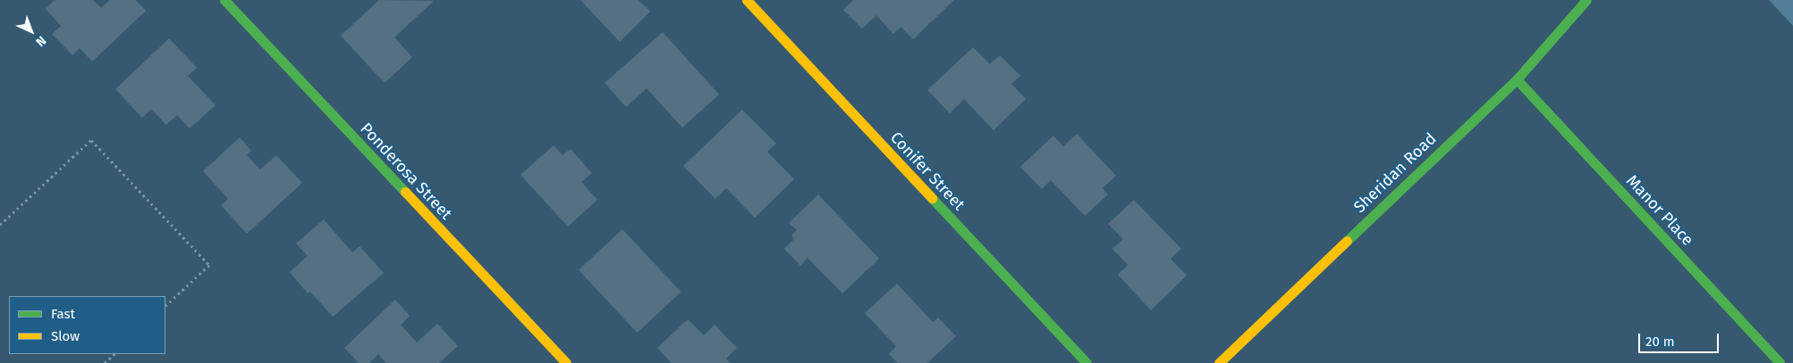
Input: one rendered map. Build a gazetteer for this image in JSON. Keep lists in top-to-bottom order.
{
  "streets": {
    "street": [
      "Ponderosa Street",
      "Conifer Street",
      "Sheridan Road",
      "Manor Place"
    ]
  },
  "crossings": [
    ["Sheridan Road", "Manor Place"]
  ],
  "legend": ["Fast", "Slow"],
  "scale_bar": "20 m",
  "north": "bottom right"
}
